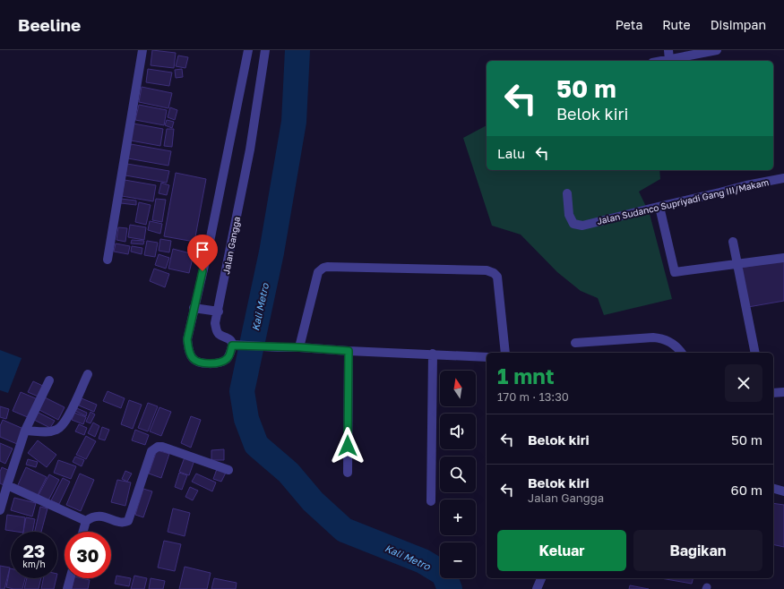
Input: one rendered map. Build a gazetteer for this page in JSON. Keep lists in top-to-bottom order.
{
  "streets": {
    "street": ["Jalan Sudanco Supriyadi Gang III/Makam", "Jalan Gangga"]
  },
  "water": ["Kali Metro"],
  "north": "top",
  "page": {
    "header": "Beeline",
    "nav": ["Peta", "Rute", "Disimpan"],
    "turn": ["50 m", "Belok kiri"],
    "then": "Lalu",
    "heading": ["1 mnt", "170 m · 13:30"],
    "map_buttons": ["+", "−"],
    "list": [
      {
        "name": "Belok kiri",
        "value": "50 m"
      },
      {
        "name": "Belok kiri",
        "note": "Jalan Gangga",
        "value": "60 m"
      }
    ],
    "buttons": ["Keluar", "Bagikan"],
    "speed": "23 km/h",
    "limit": "30"
  }
}
